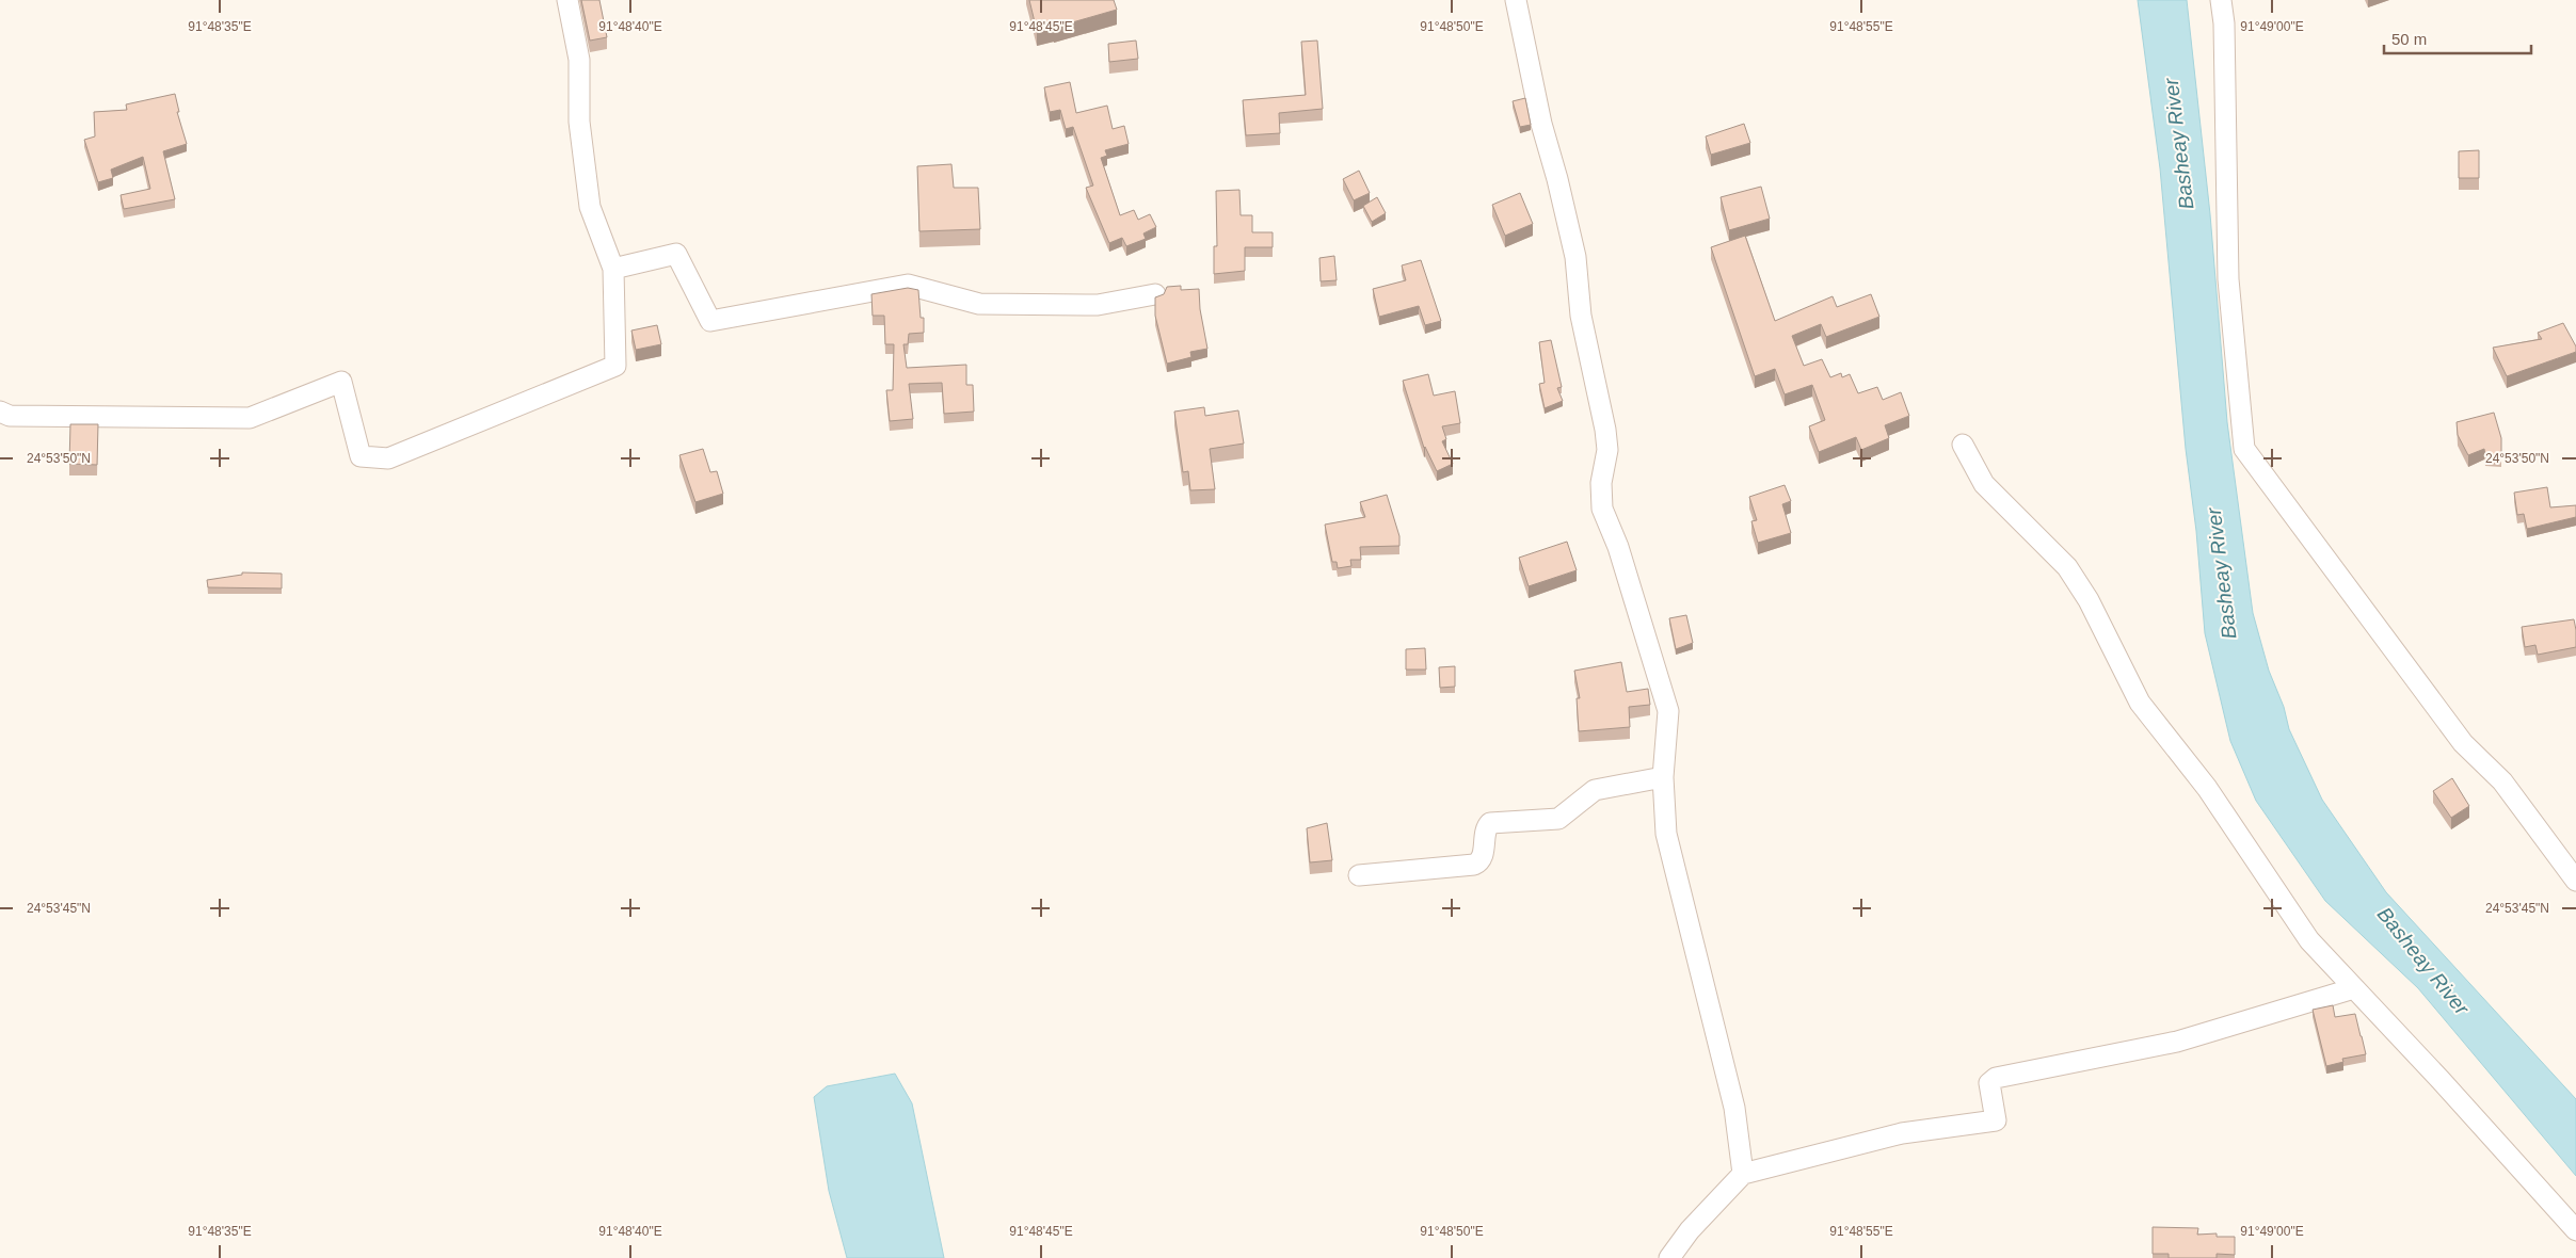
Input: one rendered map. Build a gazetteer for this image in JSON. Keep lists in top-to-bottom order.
{
  "water": ["Basheay River"],
  "scale_bar": "50 m",
  "coordinates": [
    "91°48'35\"E",
    "91°48'40\"E",
    "91°48'45\"E",
    "91°48'50\"E",
    "91°48'55\"E",
    "91°49'00\"E",
    "24°53'50\"N",
    "24°53'45\"N"
  ]
}
